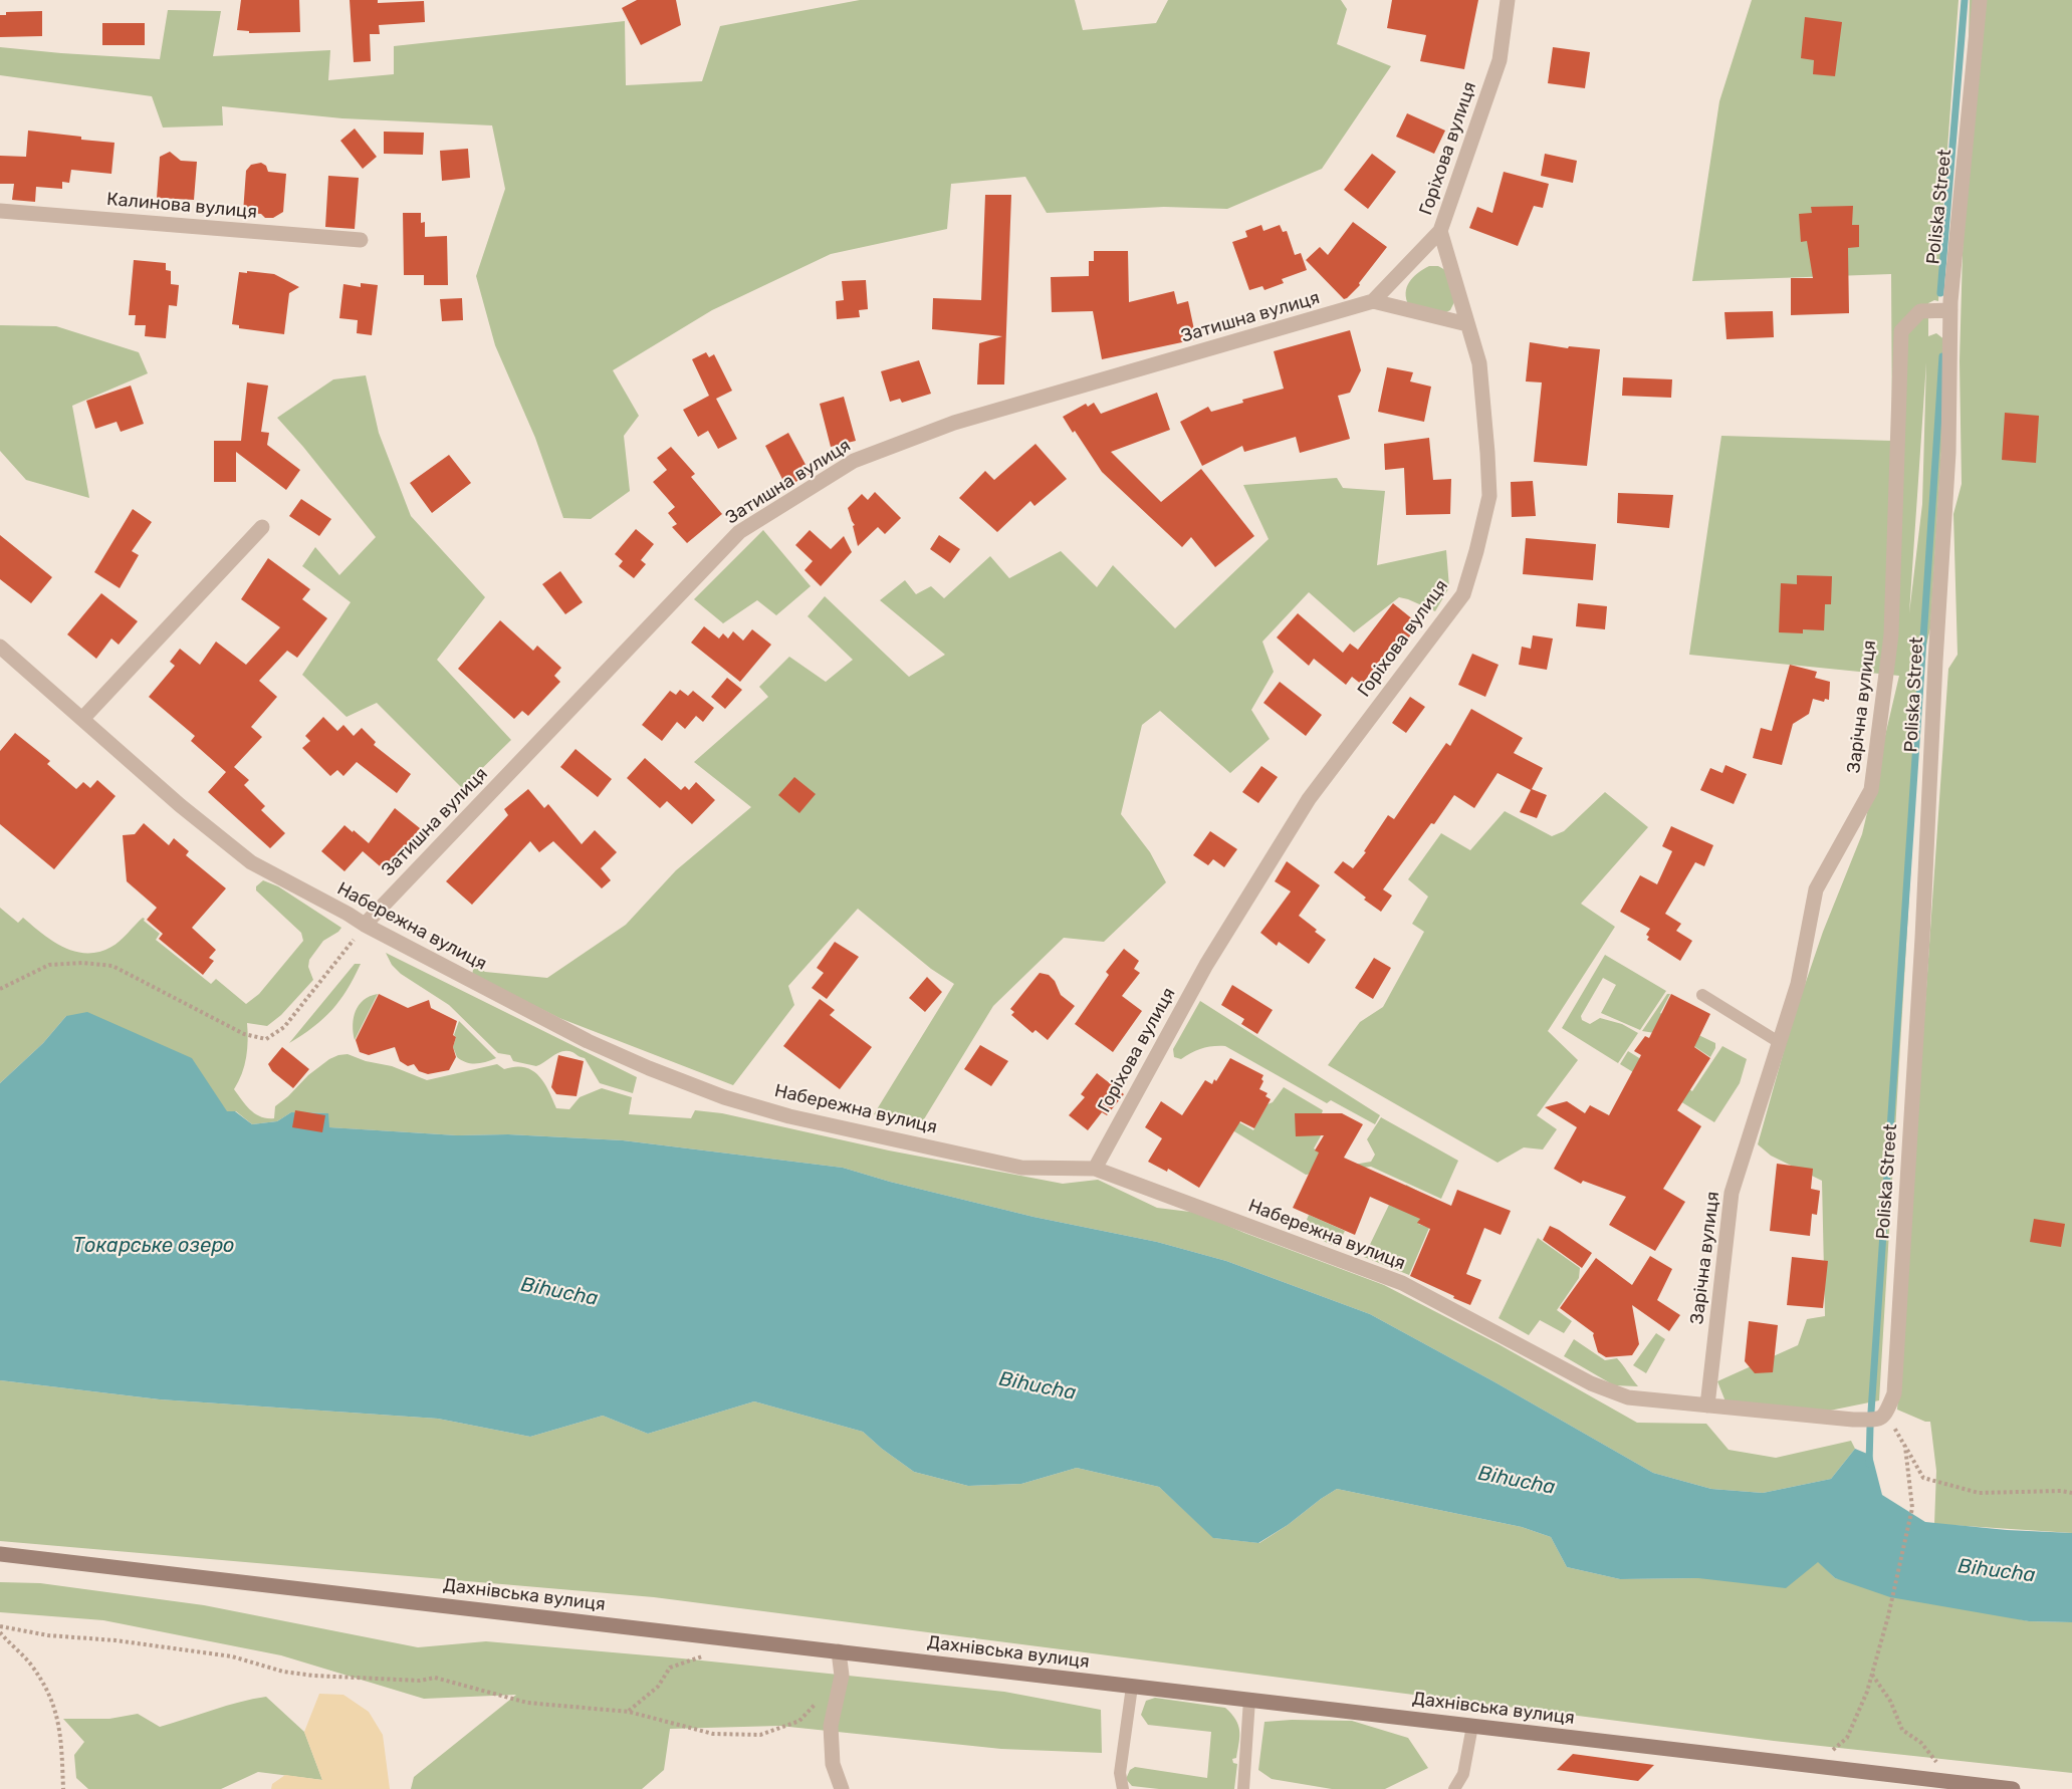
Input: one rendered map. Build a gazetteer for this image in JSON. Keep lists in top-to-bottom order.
{
  "streets": {
    "street": [
      "Горіхова вулиця",
      "Калинова вулиця",
      "Poliska Street",
      "Затишна вулиця",
      "Зарічна вулиця",
      "Набережна вулиця",
      "Дахнівська вулиця"
    ]
  },
  "crossings": [
    ["Горіхова вулиця", "Затишна вулиця"],
    ["Горіхова вулиця", "Набережна вулиця"],
    ["Poliska Street", "Зарічна вулиця"],
    ["Poliska Street", "Набережна вулиця"],
    ["Затишна вулиця", "Набережна вулиця"],
    ["Зарічна вулиця", "Набережна вулиця"]
  ],
  "water": ["Токарське озеро", "Bihucha"]
}
